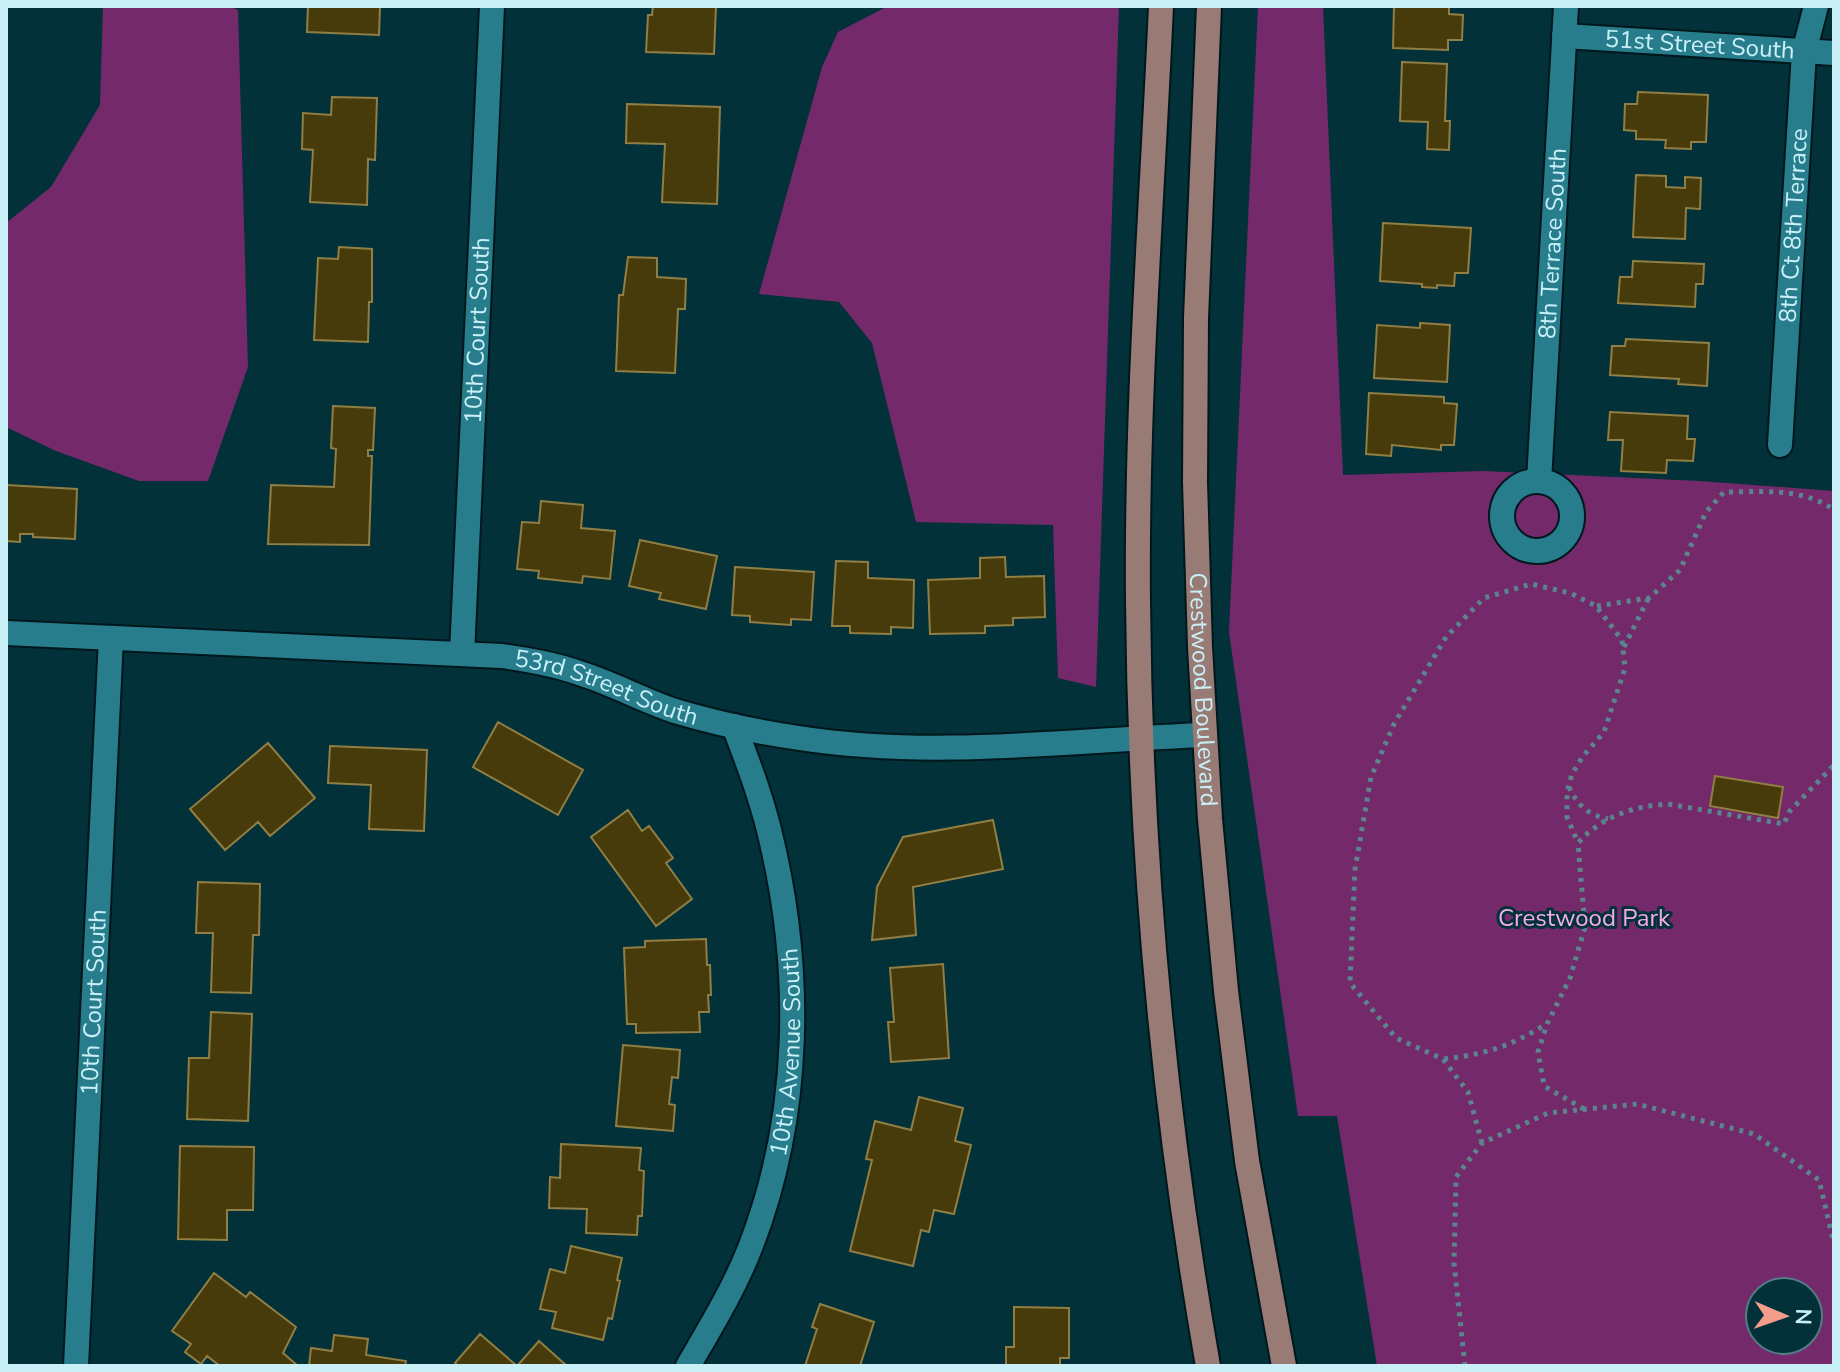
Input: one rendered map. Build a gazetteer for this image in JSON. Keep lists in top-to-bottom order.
{
  "streets": {
    "main road": ["Crestwood Boulevard"],
    "street": [
      "51st Street South",
      "8th Ct 8th Terrace",
      "8th Terrace South",
      "10th Court South",
      "53rd Street South",
      "10th Avenue South"
    ]
  },
  "crossings": [
    ["51st Street South", "8th Ct 8th Terrace"],
    ["51st Street South", "8th Terrace South"],
    ["10th Court South", "53rd Street South"],
    ["53rd Street South", "Crestwood Boulevard"],
    ["53rd Street South", "10th Avenue South"]
  ],
  "parks": ["Crestwood Park"],
  "north": "right"
}
